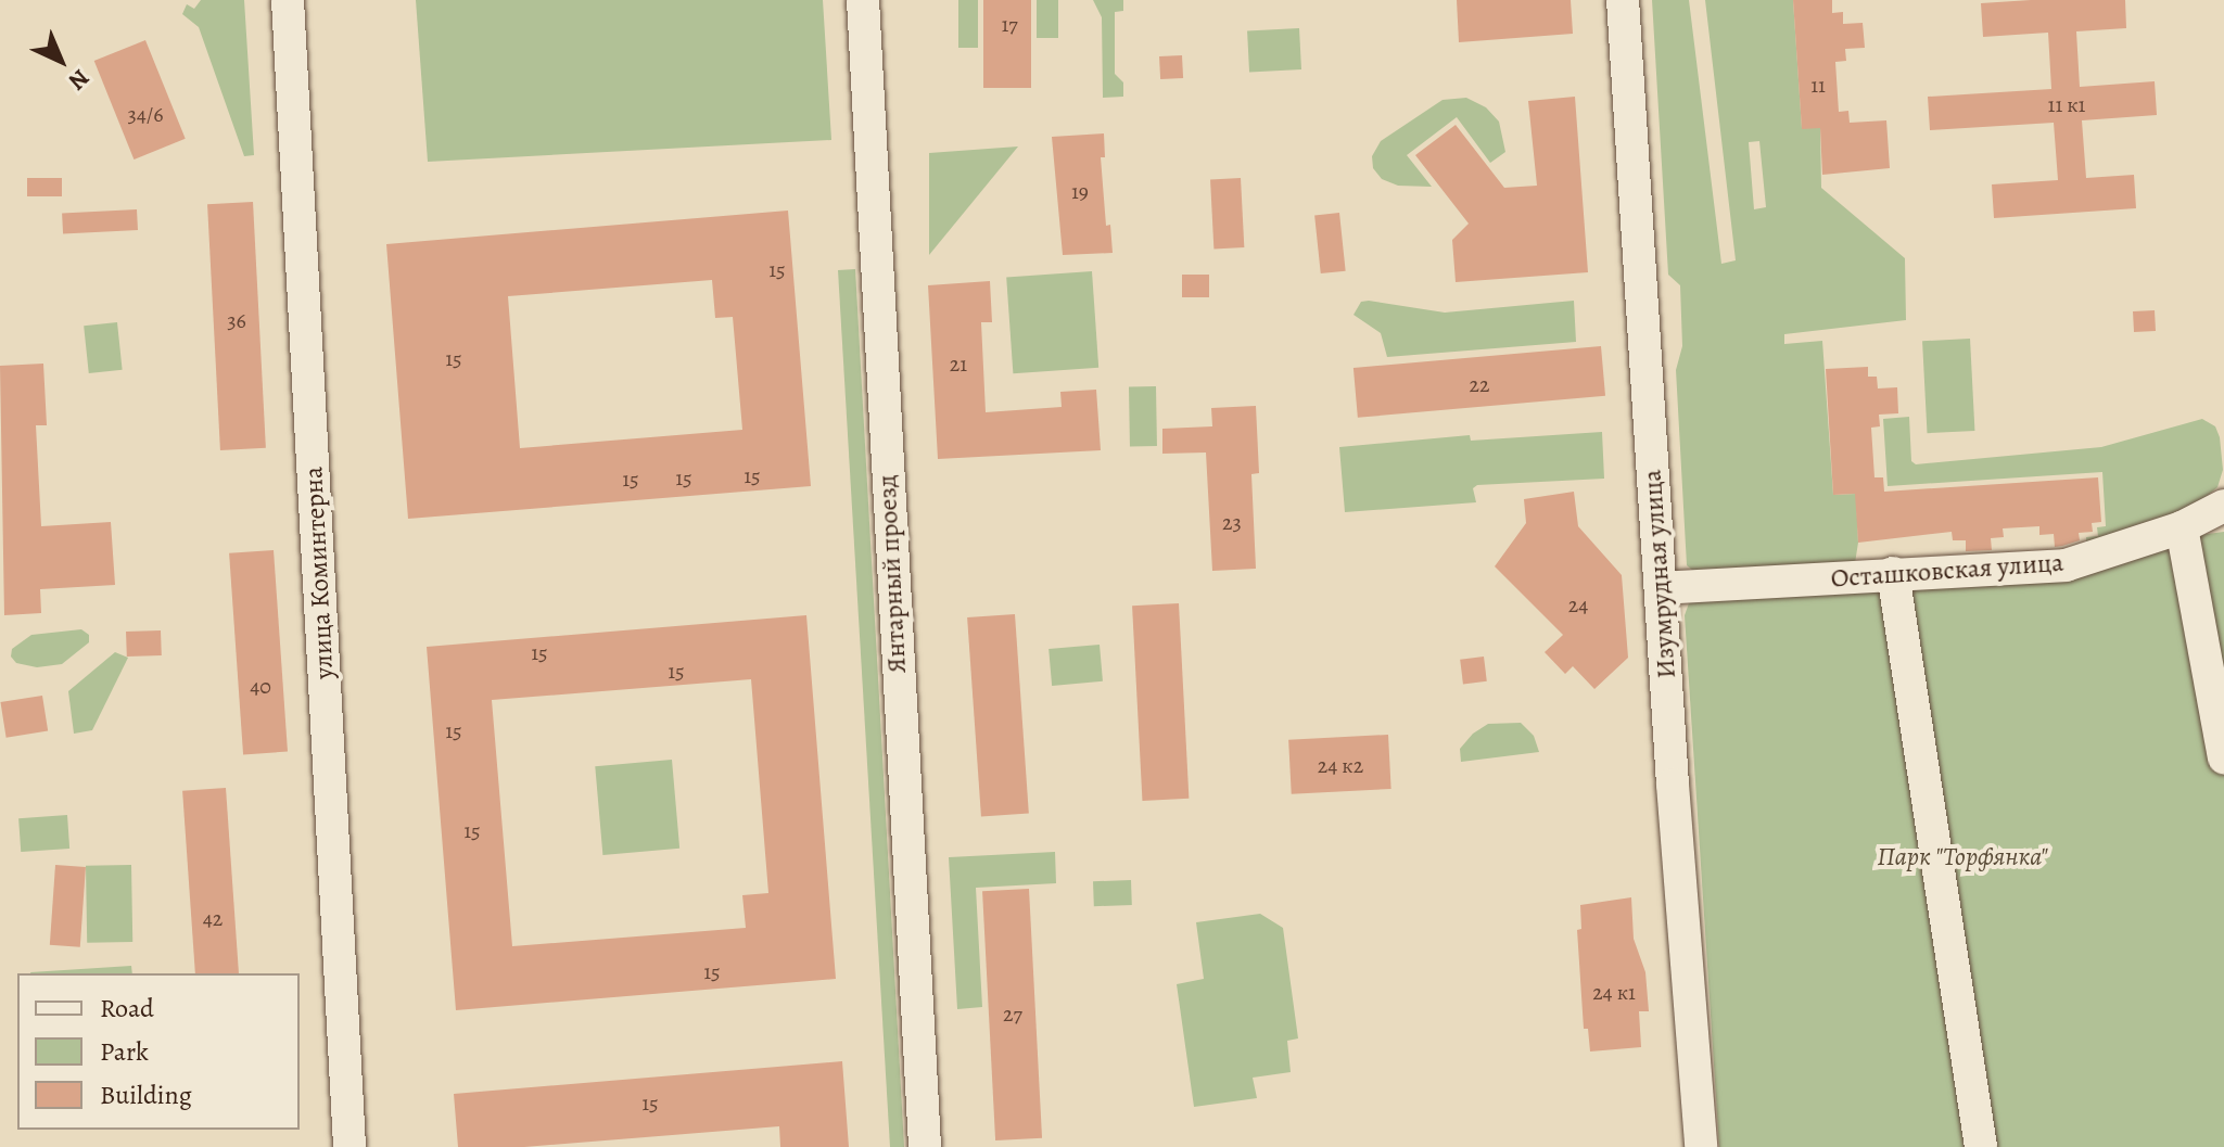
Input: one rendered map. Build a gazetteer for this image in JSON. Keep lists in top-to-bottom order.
{
  "streets": {
    "street": [
      "Осташковская улица",
      "улица Коминтерна",
      "Янтарный проезд",
      "Изумрудная улица"
    ]
  },
  "crossings": [
    ["Осташковская улица", "Изумрудная улица"]
  ],
  "parks": ["Парк \"Торфянка\""],
  "house_numbers": [
    "17",
    "11",
    "11 к1",
    "34/6",
    "19",
    "15",
    "36",
    "15",
    "21",
    "22",
    "15",
    "15",
    "15",
    "23",
    "24",
    "15",
    "15",
    "40",
    "15",
    "24 к2",
    "15",
    "42",
    "15",
    "24 к1",
    "27",
    "15"
  ],
  "legend": ["Road", "Park", "Building"],
  "north": "bottom right"
}
